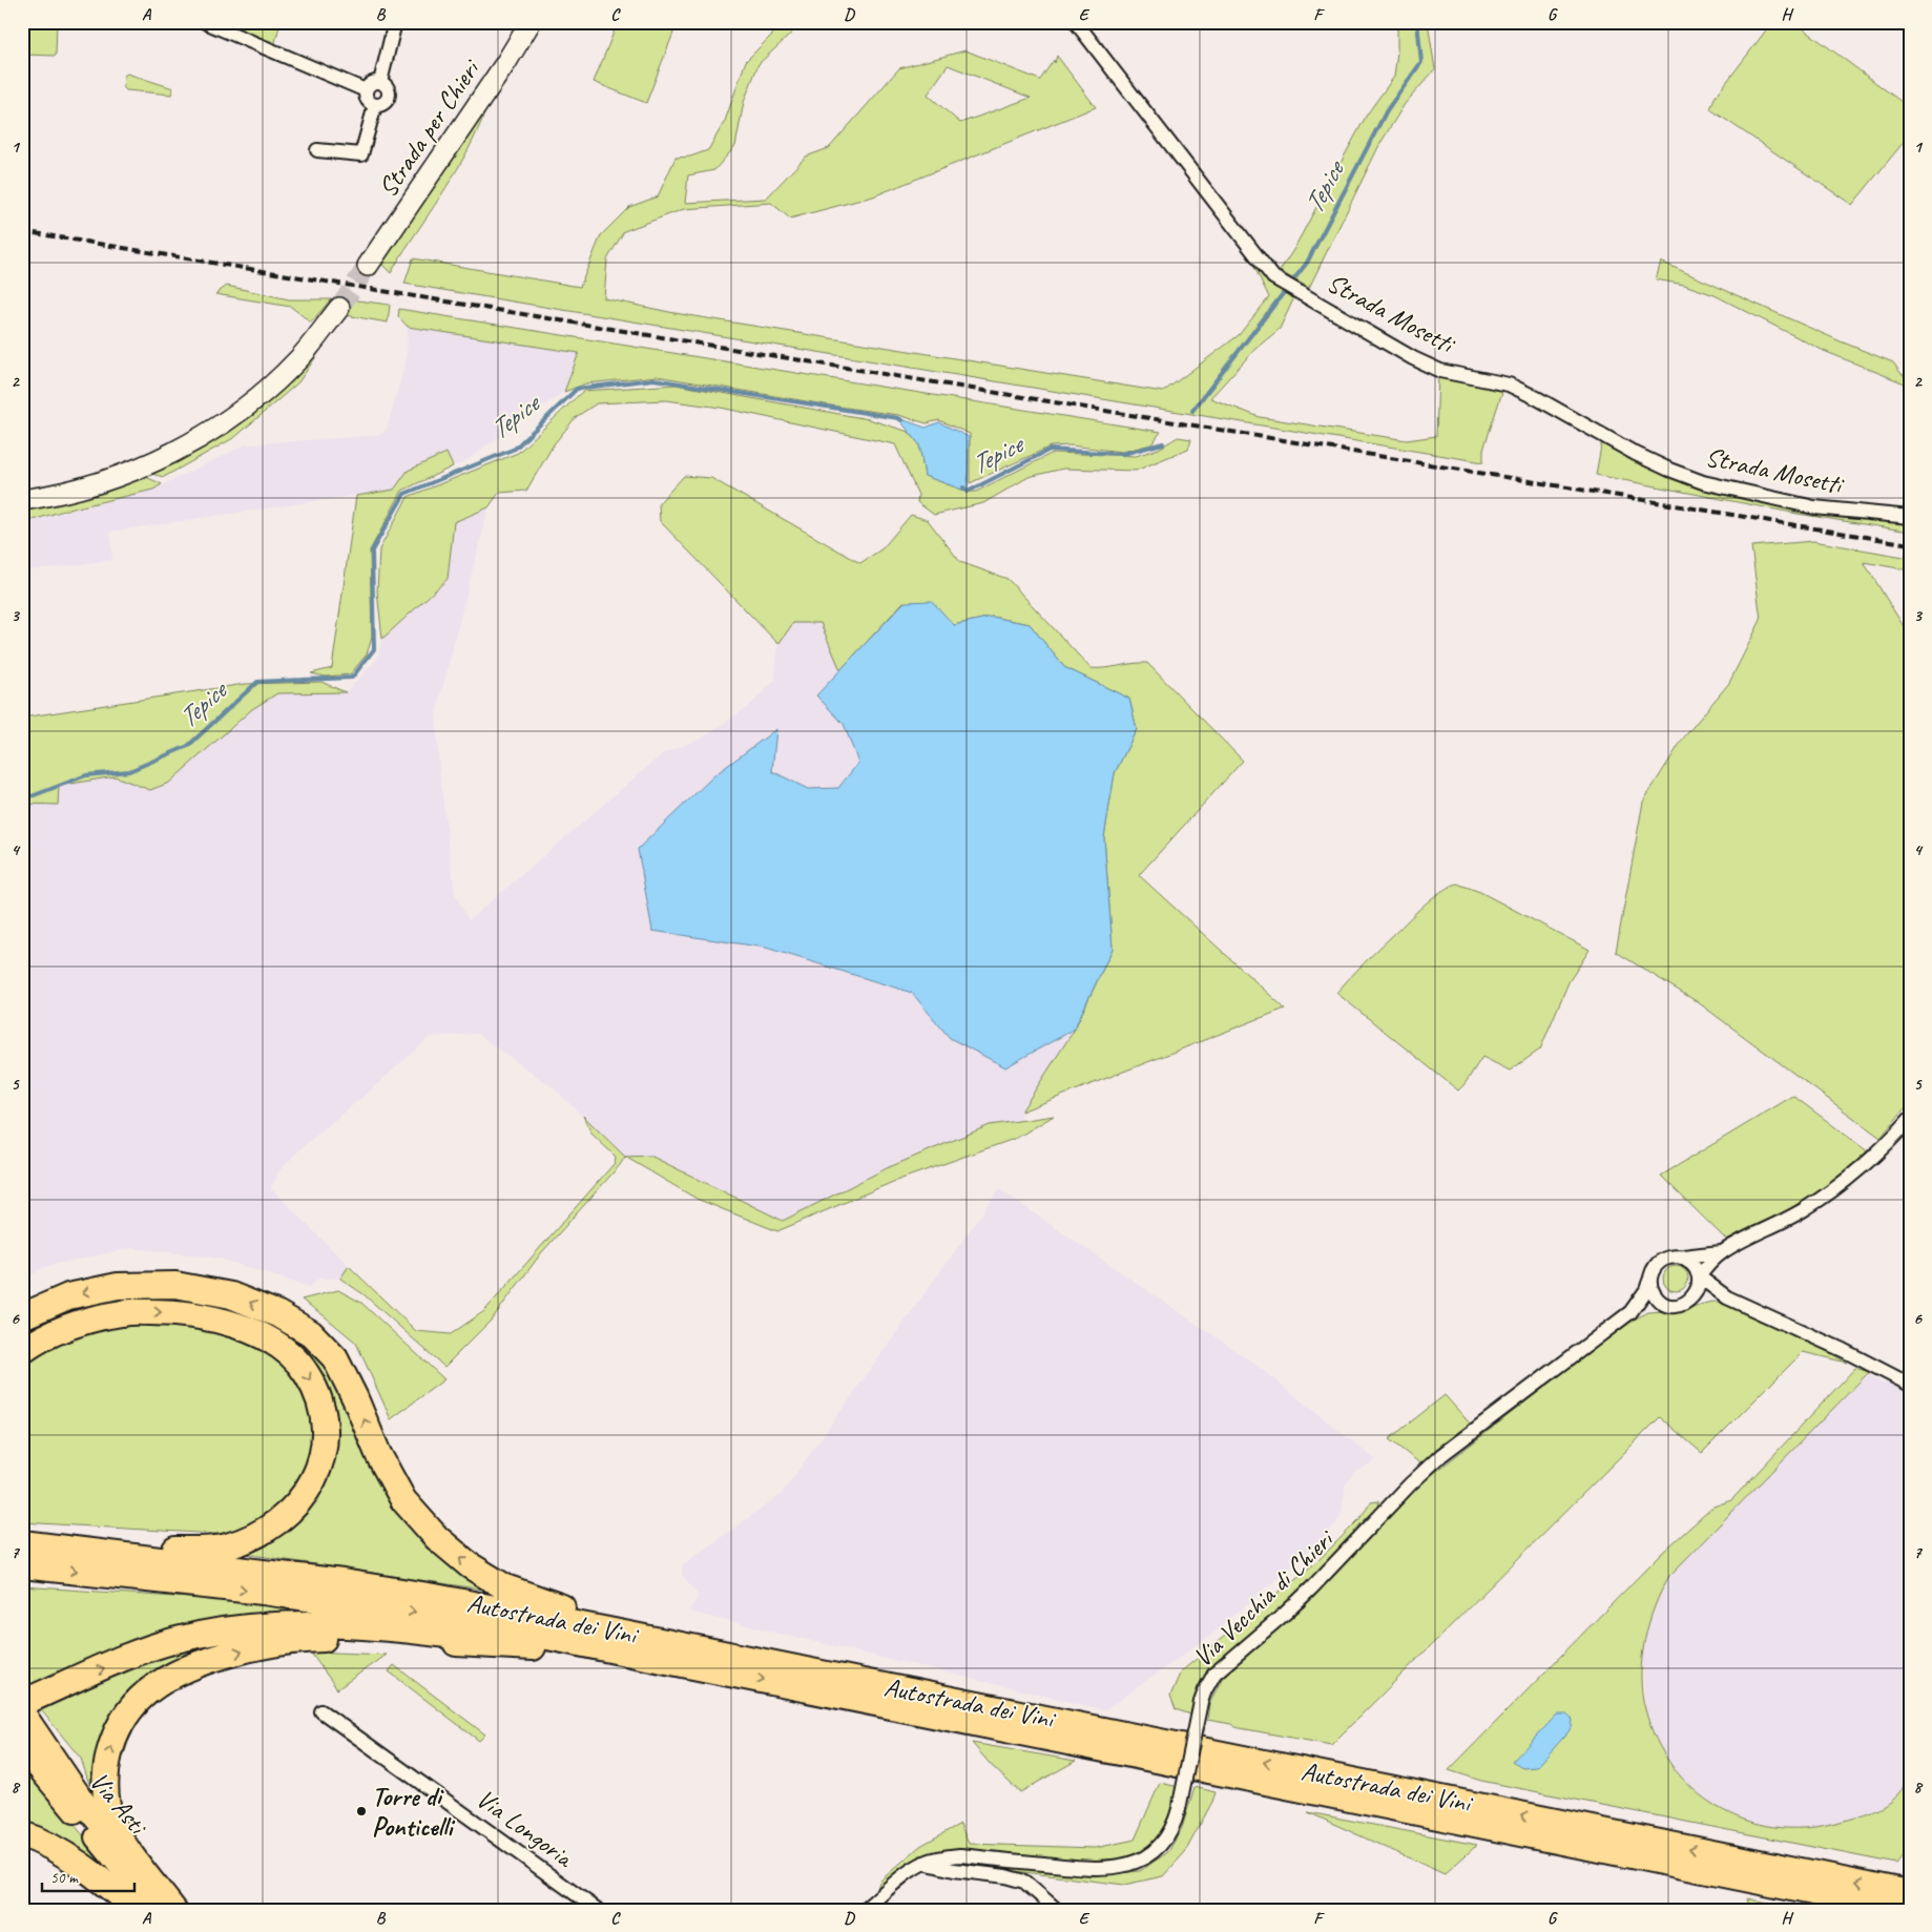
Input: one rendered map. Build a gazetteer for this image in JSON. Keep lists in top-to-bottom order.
{
  "streets": {
    "highway": ["Autostrada dei Vini"],
    "main road": ["Strada per Chieri", "Via Asti"],
    "street": ["Strada Mosetti", "Via Vecchia di Chieri", "Via Longoria"]
  },
  "water": ["Tepice"],
  "places": ["Torre di Ponticelli"],
  "scale_bar": "50 m",
  "grid": {
    "columns": [
      "A",
      "B",
      "C",
      "D",
      "E",
      "F",
      "G",
      "H"
    ],
    "rows": [
      "1",
      "2",
      "3",
      "4",
      "5",
      "6",
      "7",
      "8"
    ]
  }
}
